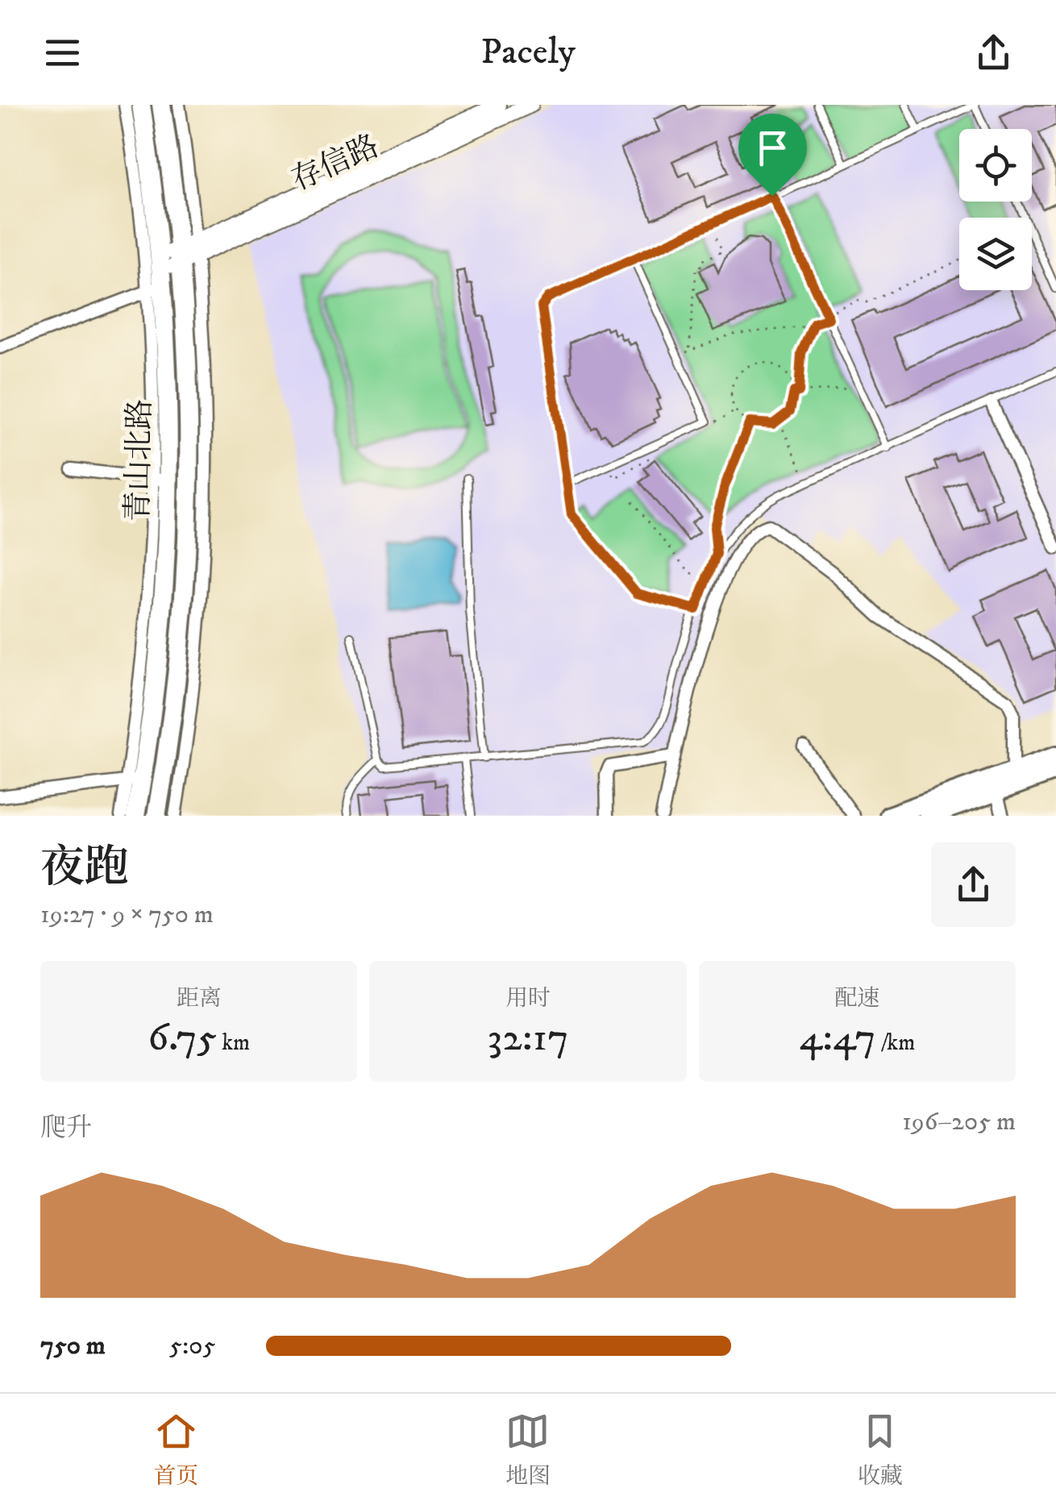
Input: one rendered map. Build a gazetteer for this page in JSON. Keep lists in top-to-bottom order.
{
  "streets": {
    "main road": ["青山北路"],
    "street": ["存信路"]
  },
  "crossings": [
    ["存信路", "青山北路"]
  ],
  "page": {
    "header": "Pacely",
    "heading": ["夜跑", "19:27 · 9 × 750 m"],
    "stats": [
      ["距离", "6.75 km"],
      ["用时", "32:17"],
      ["配速", "4:47 /km"]
    ],
    "chart": ["爬升", "196–205 m"],
    "list": [
      {
        "name": "750 m",
        "note": "5:05"
      }
    ],
    "tabs": ["首页", "地图", "收藏"]
  }
}
